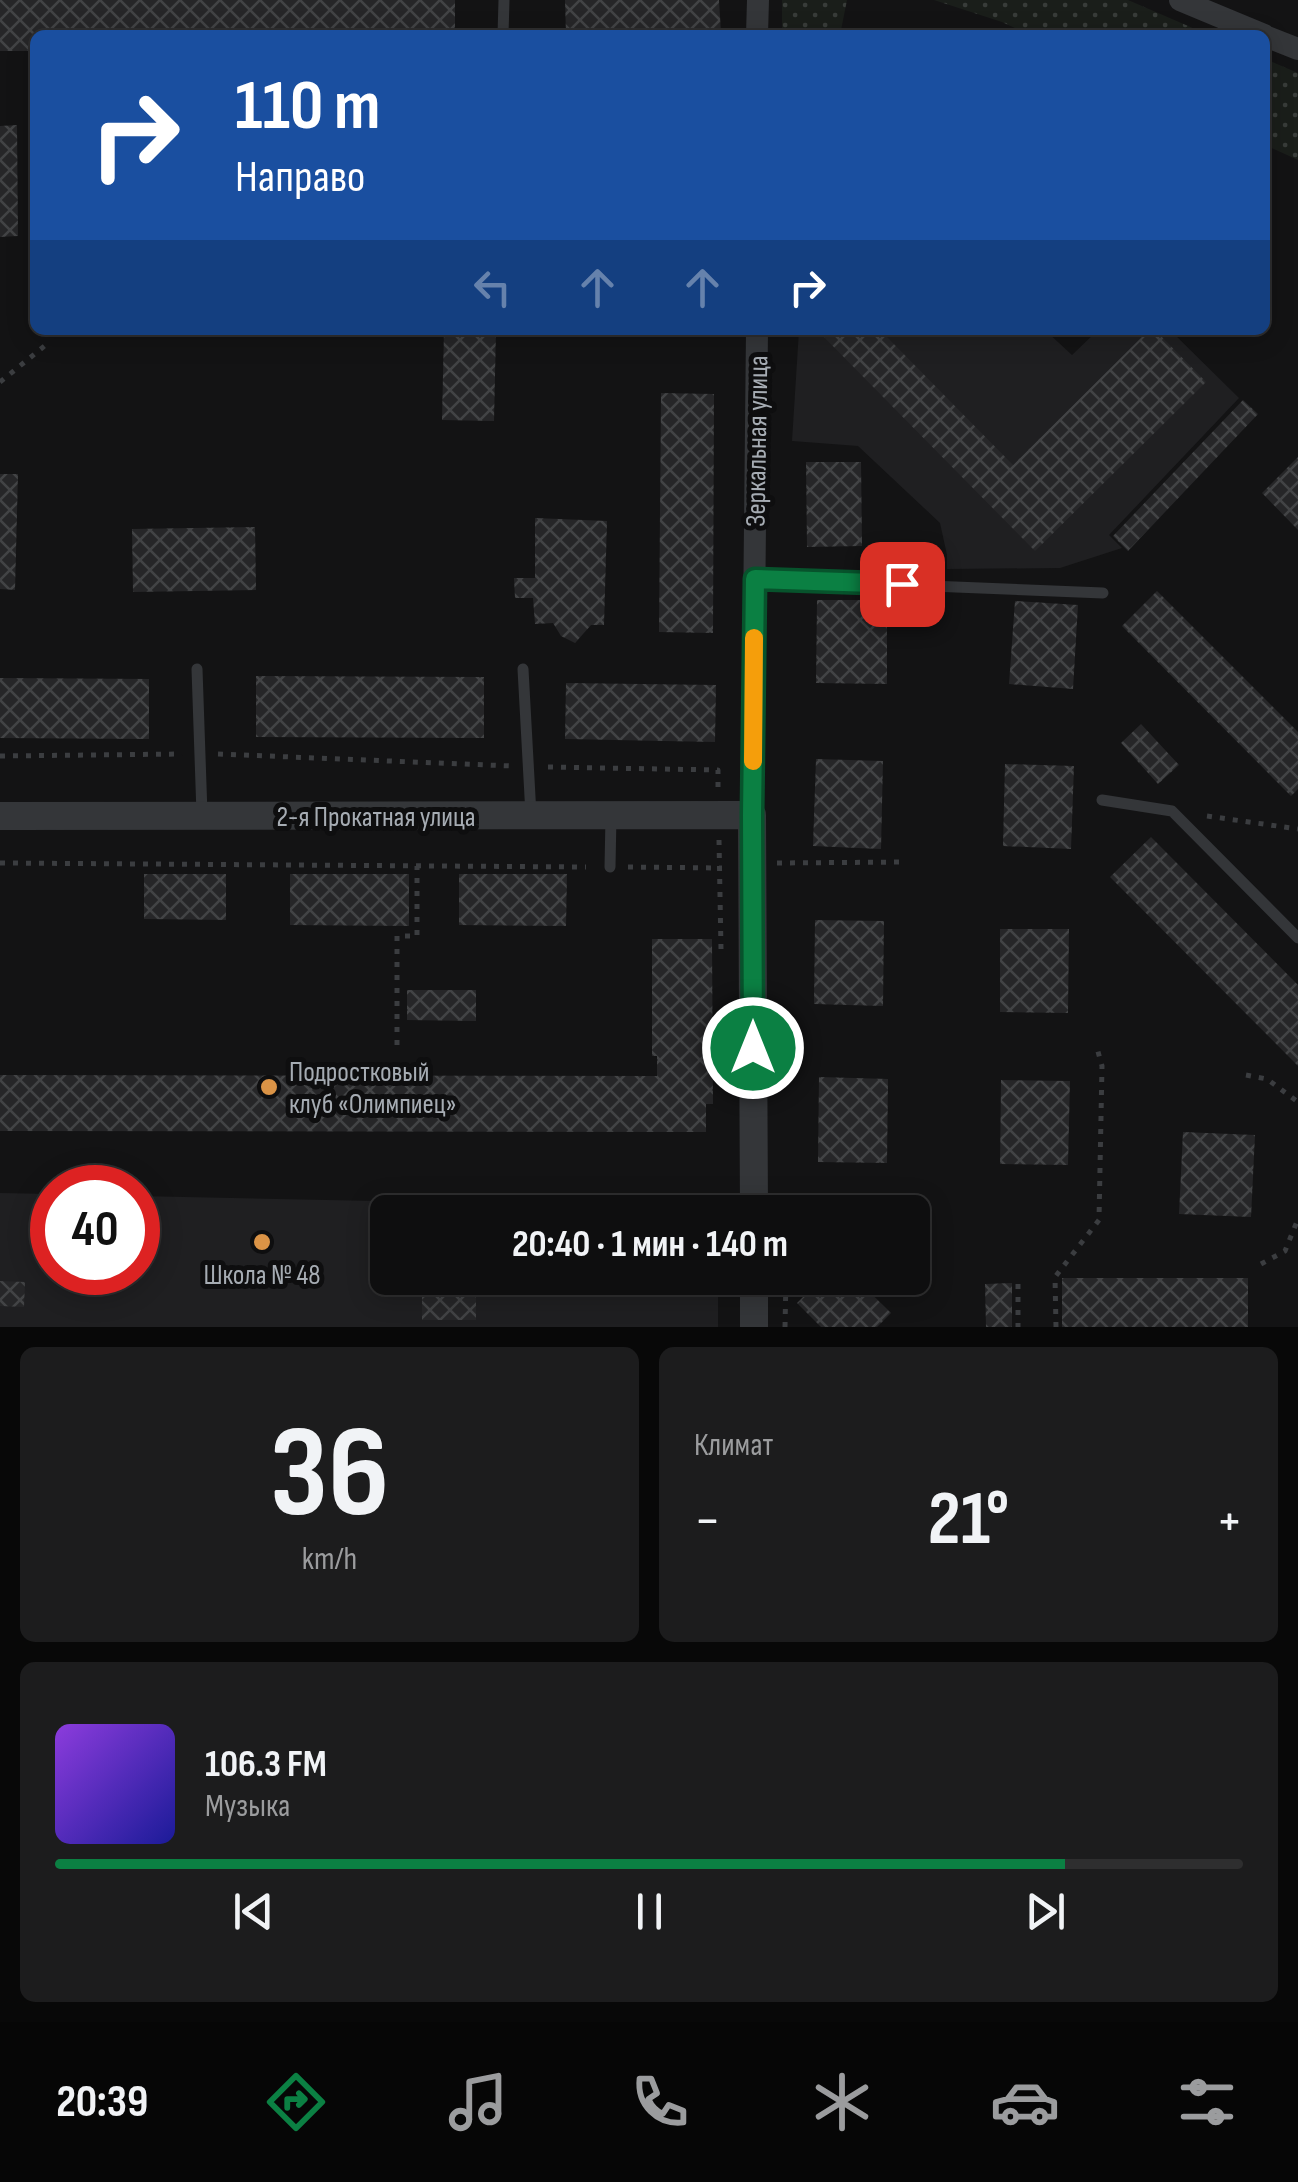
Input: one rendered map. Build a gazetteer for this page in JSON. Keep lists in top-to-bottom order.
{
  "streets": {
    "street": ["Зеркальная улица", "2-я Прокатная улица"]
  },
  "crossings": [
    ["Зеркальная улица", "2-я Прокатная улица"]
  ],
  "places": ["Подростковый клуб «Олимпиец»", "Школа № 48"],
  "page": {
    "turn": ["110 m", "Направо"],
    "limit": "40",
    "trip": "20:40 · 1 мин · 140 m",
    "tile": [
      ["36", "km/h"],
      "Климат"
    ],
    "heat": ["−", "21°", "+"],
    "song": ["106.3 FM", "Музыка"],
    "tabs": "20:39"
  }
}
